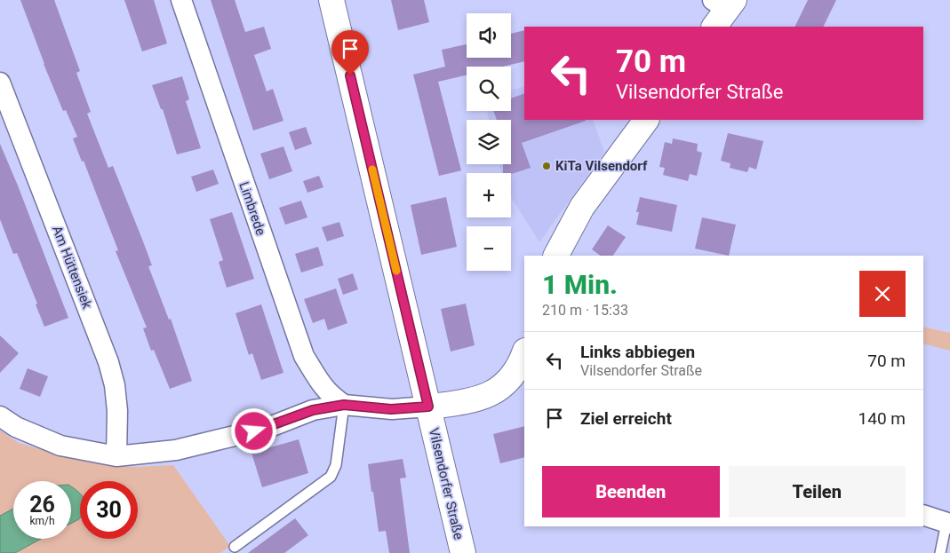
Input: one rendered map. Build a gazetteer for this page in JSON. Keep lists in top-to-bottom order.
{
  "streets": {
    "main road": ["Vilsendorfer Straße"],
    "street": ["Limbrede", "Am Hüttensiek"]
  },
  "places": ["KiTa Vilsendorf"],
  "page": {
    "map_buttons": ["+", "−"],
    "turn": ["70 m", "Vilsendorfer Straße"],
    "heading": ["1 Min.", "210 m · 15:33"],
    "list": [
      {
        "name": "Links abbiegen",
        "note": "Vilsendorfer Straße",
        "value": "70 m"
      },
      {
        "name": "Ziel erreicht",
        "value": "140 m"
      }
    ],
    "buttons": ["Beenden", "Teilen"],
    "speed": "26 km/h",
    "limit": "30"
  }
}
